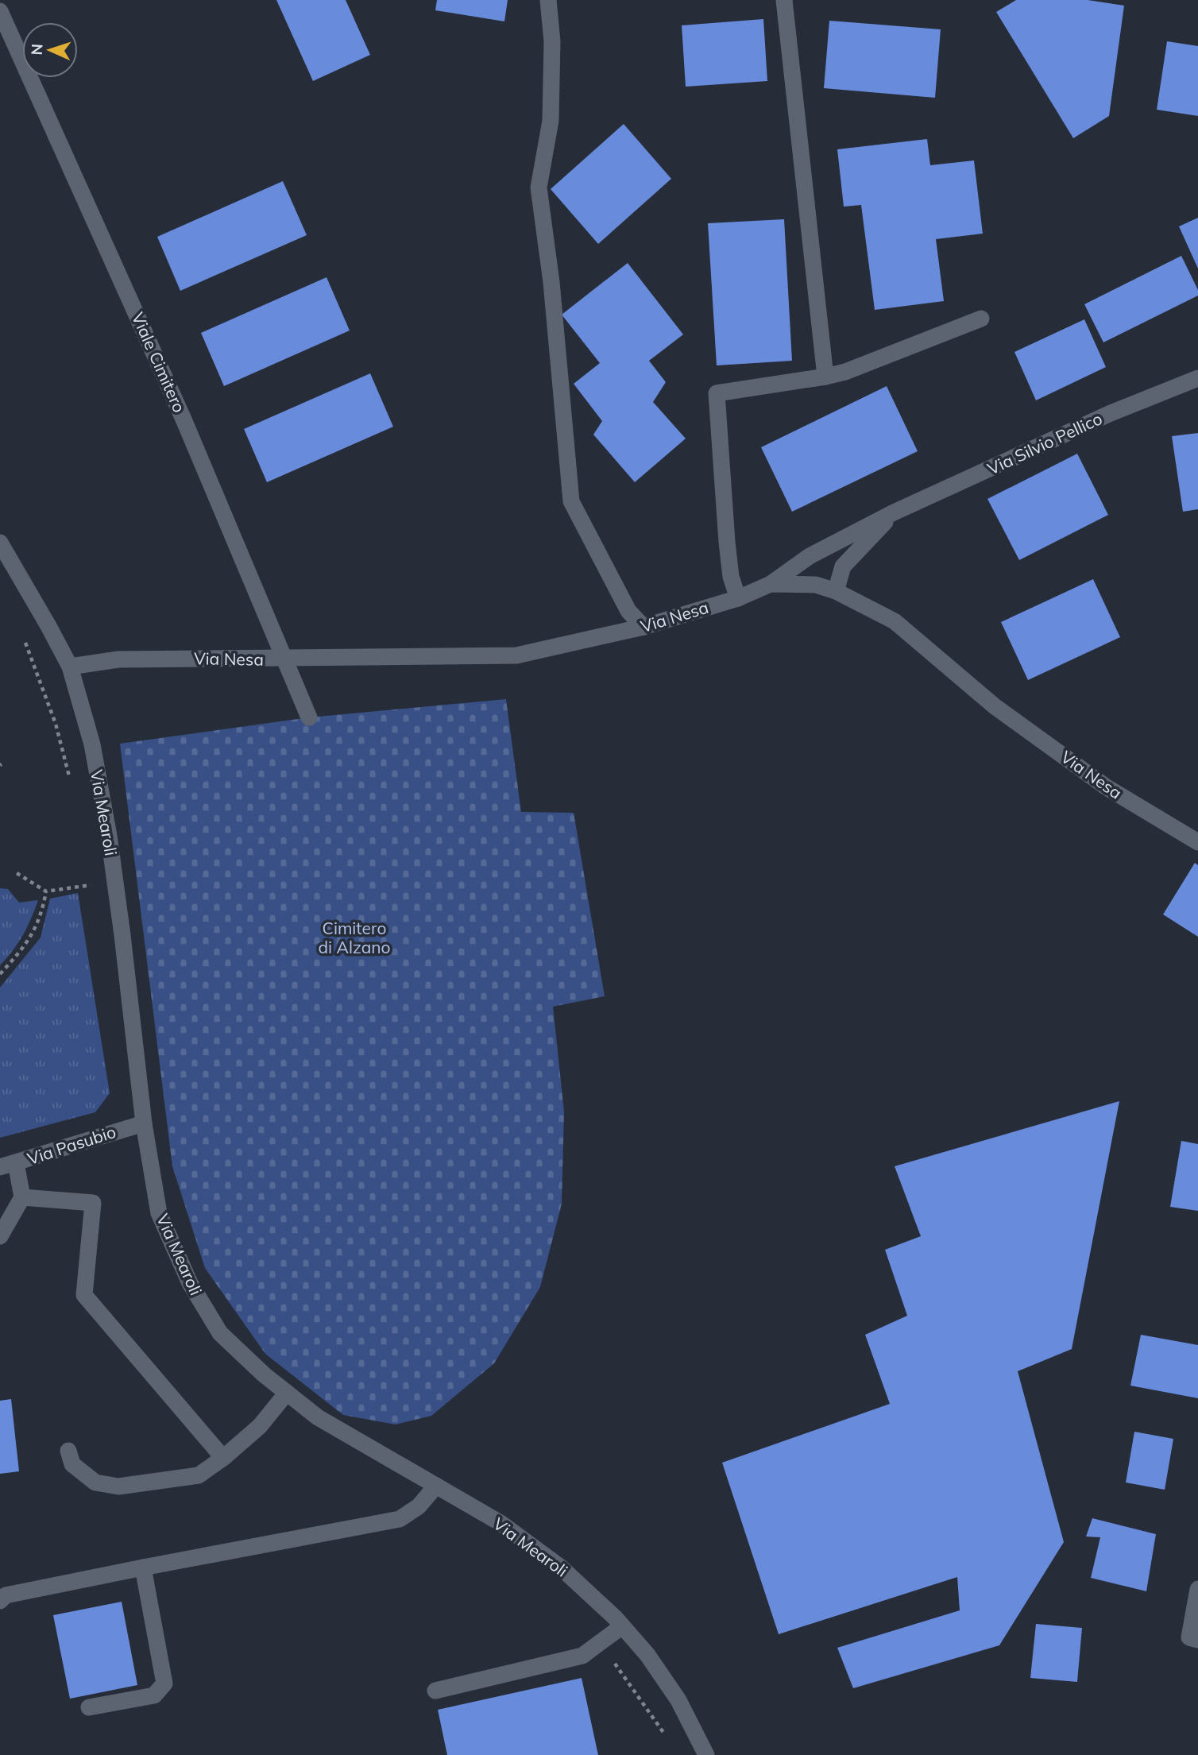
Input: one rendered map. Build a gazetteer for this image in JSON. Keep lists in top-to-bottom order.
{
  "streets": {
    "street": [
      "Viale Cimitero",
      "Via Silvio Pellico",
      "Via Nesa",
      "Via Mearoli",
      "Via Pasubio"
    ]
  },
  "crossings": [
    ["Viale Cimitero", "Via Nesa"],
    ["Via Silvio Pellico", "Via Nesa"],
    ["Via Nesa", "Via Mearoli"],
    ["Via Mearoli", "Via Pasubio"]
  ],
  "parks": ["Cimitero di Alzano"],
  "north": "left"
}
